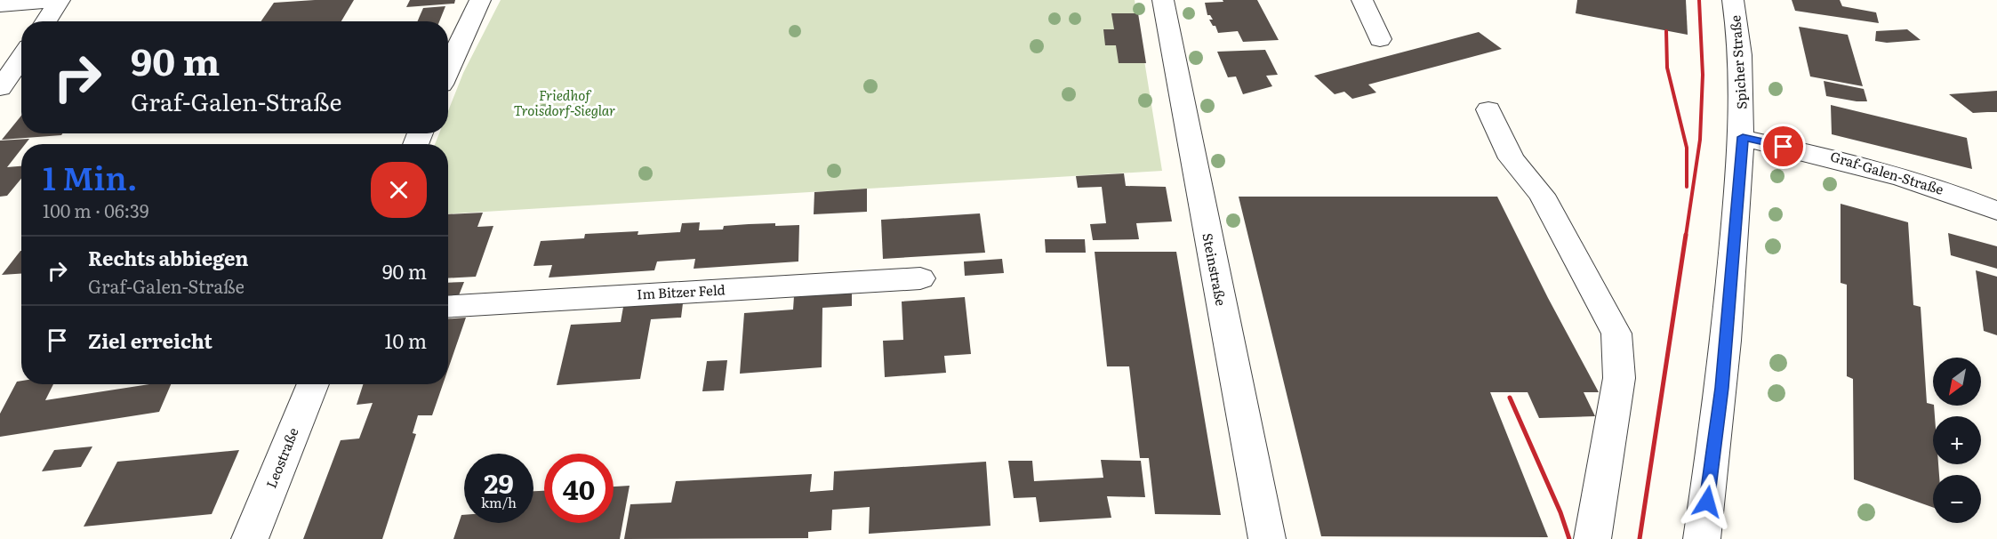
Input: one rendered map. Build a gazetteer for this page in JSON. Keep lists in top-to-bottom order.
{
  "streets": {
    "street": [
      "Spicher Straße",
      "Graf-Galen-Straße",
      "Steinstraße",
      "Im Bitzer Feld",
      "Leostraße"
    ]
  },
  "crossings": [
    ["Spicher Straße", "Graf-Galen-Straße"]
  ],
  "parks": ["Friedhof Troisdorf-Sieglar"],
  "north": "bottom left",
  "page": {
    "turn": ["90 m", "Graf-Galen-Straße"],
    "heading": ["1 Min.", "100 m · 06:39"],
    "list": [
      {
        "name": "Rechts abbiegen",
        "note": "Graf-Galen-Straße",
        "value": "90 m"
      },
      {
        "name": "Ziel erreicht",
        "value": "10 m"
      }
    ],
    "map_buttons": ["+", "−"],
    "speed": "29 km/h",
    "limit": "40"
  }
}
